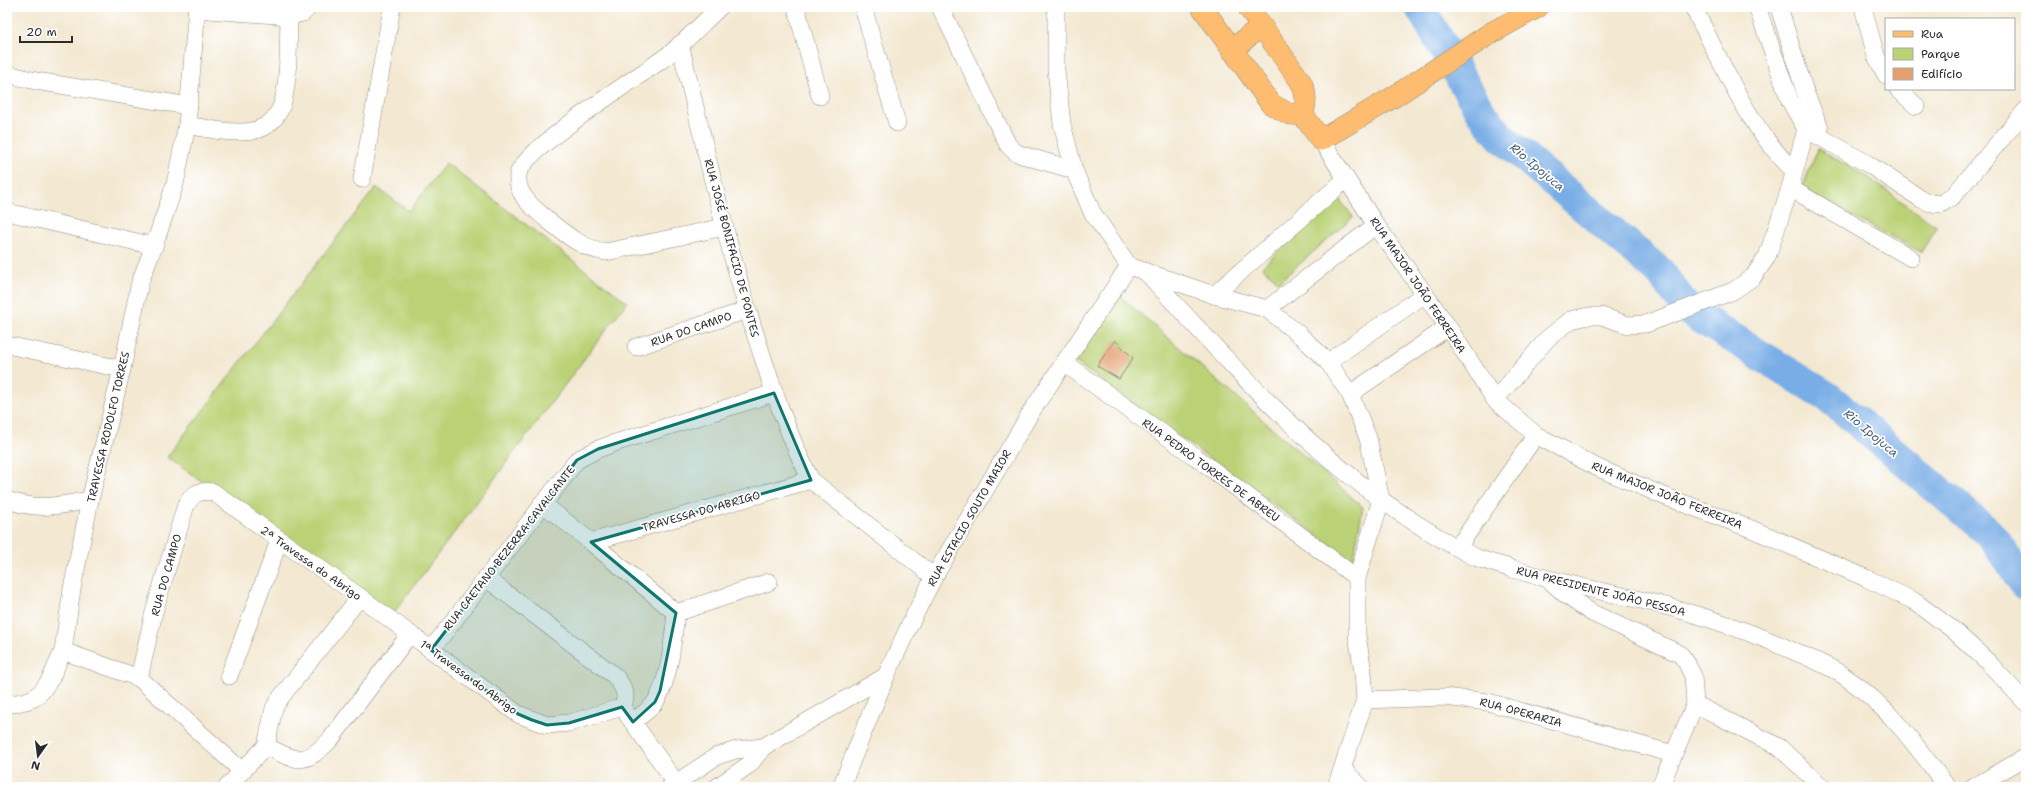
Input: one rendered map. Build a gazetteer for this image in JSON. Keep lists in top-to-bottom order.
{
  "streets": {
    "main road": ["RUA MAJOR JOÃO FERREIRA"],
    "street": [
      "RUA JOSÉ BONIFACIO DE PONTES",
      "RUA DO CAMPO",
      "TRAVESSA RODOLFO TORRES",
      "RUA PEDRO TORRES DE ABREU",
      "TRAVESSA DO ABRIGO",
      "RUA ESTACIO SOUTO MAIOR",
      "RUA CAETANO BEZERRA CAVALCANTE",
      "2ª Travessa do Abrigo",
      "RUA PRESIDENTE JOÃO PESSOA",
      "1ª Travessa do Abrigo",
      "RUA OPERARIA"
    ]
  },
  "crossings": [
    ["RUA JOSÉ BONIFACIO DE PONTES", "RUA DO CAMPO"],
    ["RUA JOSÉ BONIFACIO DE PONTES", "TRAVESSA DO ABRIGO"],
    ["RUA JOSÉ BONIFACIO DE PONTES", "RUA ESTACIO SOUTO MAIOR"],
    ["RUA JOSÉ BONIFACIO DE PONTES", "RUA CAETANO BEZERRA CAVALCANTE"],
    ["RUA DO CAMPO", "2ª Travessa do Abrigo"],
    ["RUA PEDRO TORRES DE ABREU", "RUA ESTACIO SOUTO MAIOR"],
    ["RUA CAETANO BEZERRA CAVALCANTE", "1ª Travessa do Abrigo"],
    ["2ª Travessa do Abrigo", "1ª Travessa do Abrigo"]
  ],
  "water": ["Rio Ipojuca"],
  "legend": ["Rua", "Parque", "Edifício"],
  "scale_bar": "20 m",
  "north": "bottom"
}
